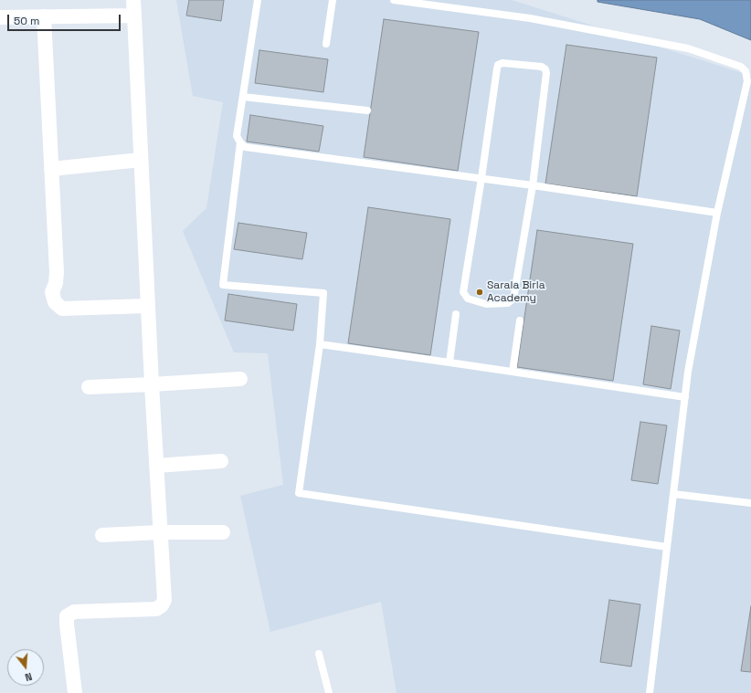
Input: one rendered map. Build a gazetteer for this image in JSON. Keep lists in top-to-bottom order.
{
  "places": ["Sarala Birla Academy"],
  "scale_bar": "50 m",
  "north": "bottom"
}
